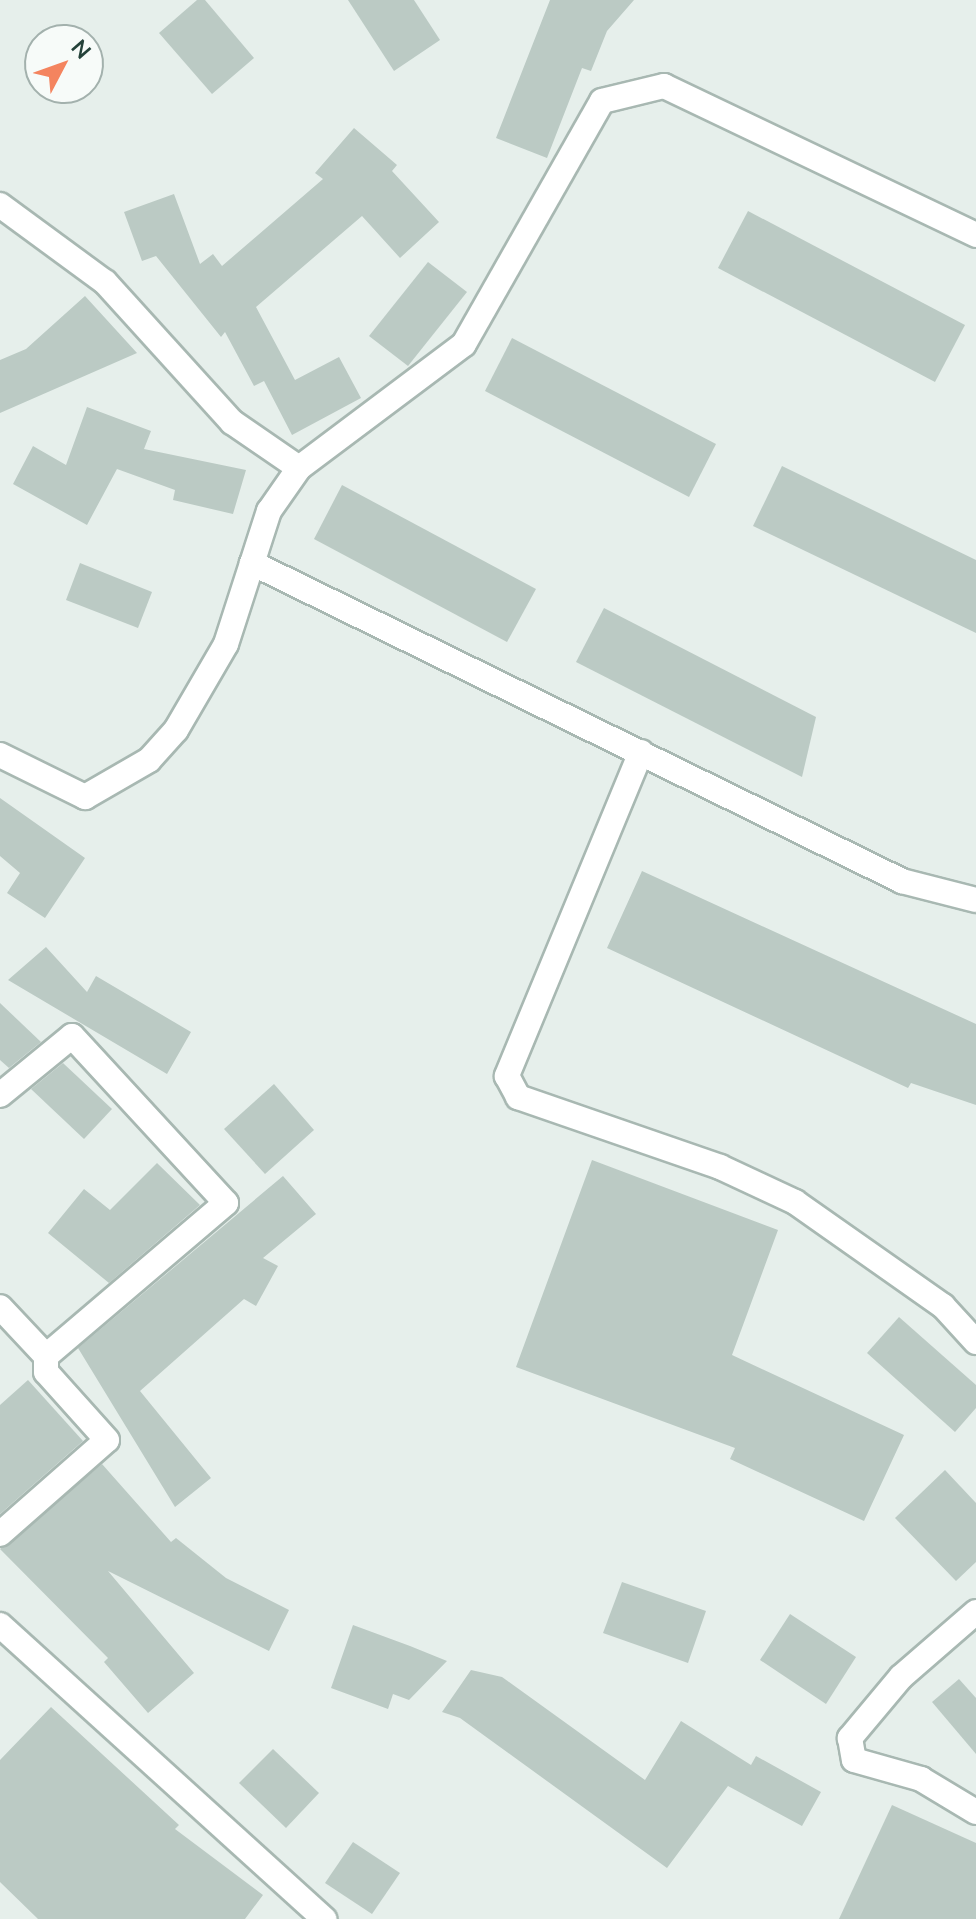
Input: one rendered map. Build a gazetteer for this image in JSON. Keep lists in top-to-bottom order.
{
  "north": "top right"
}
